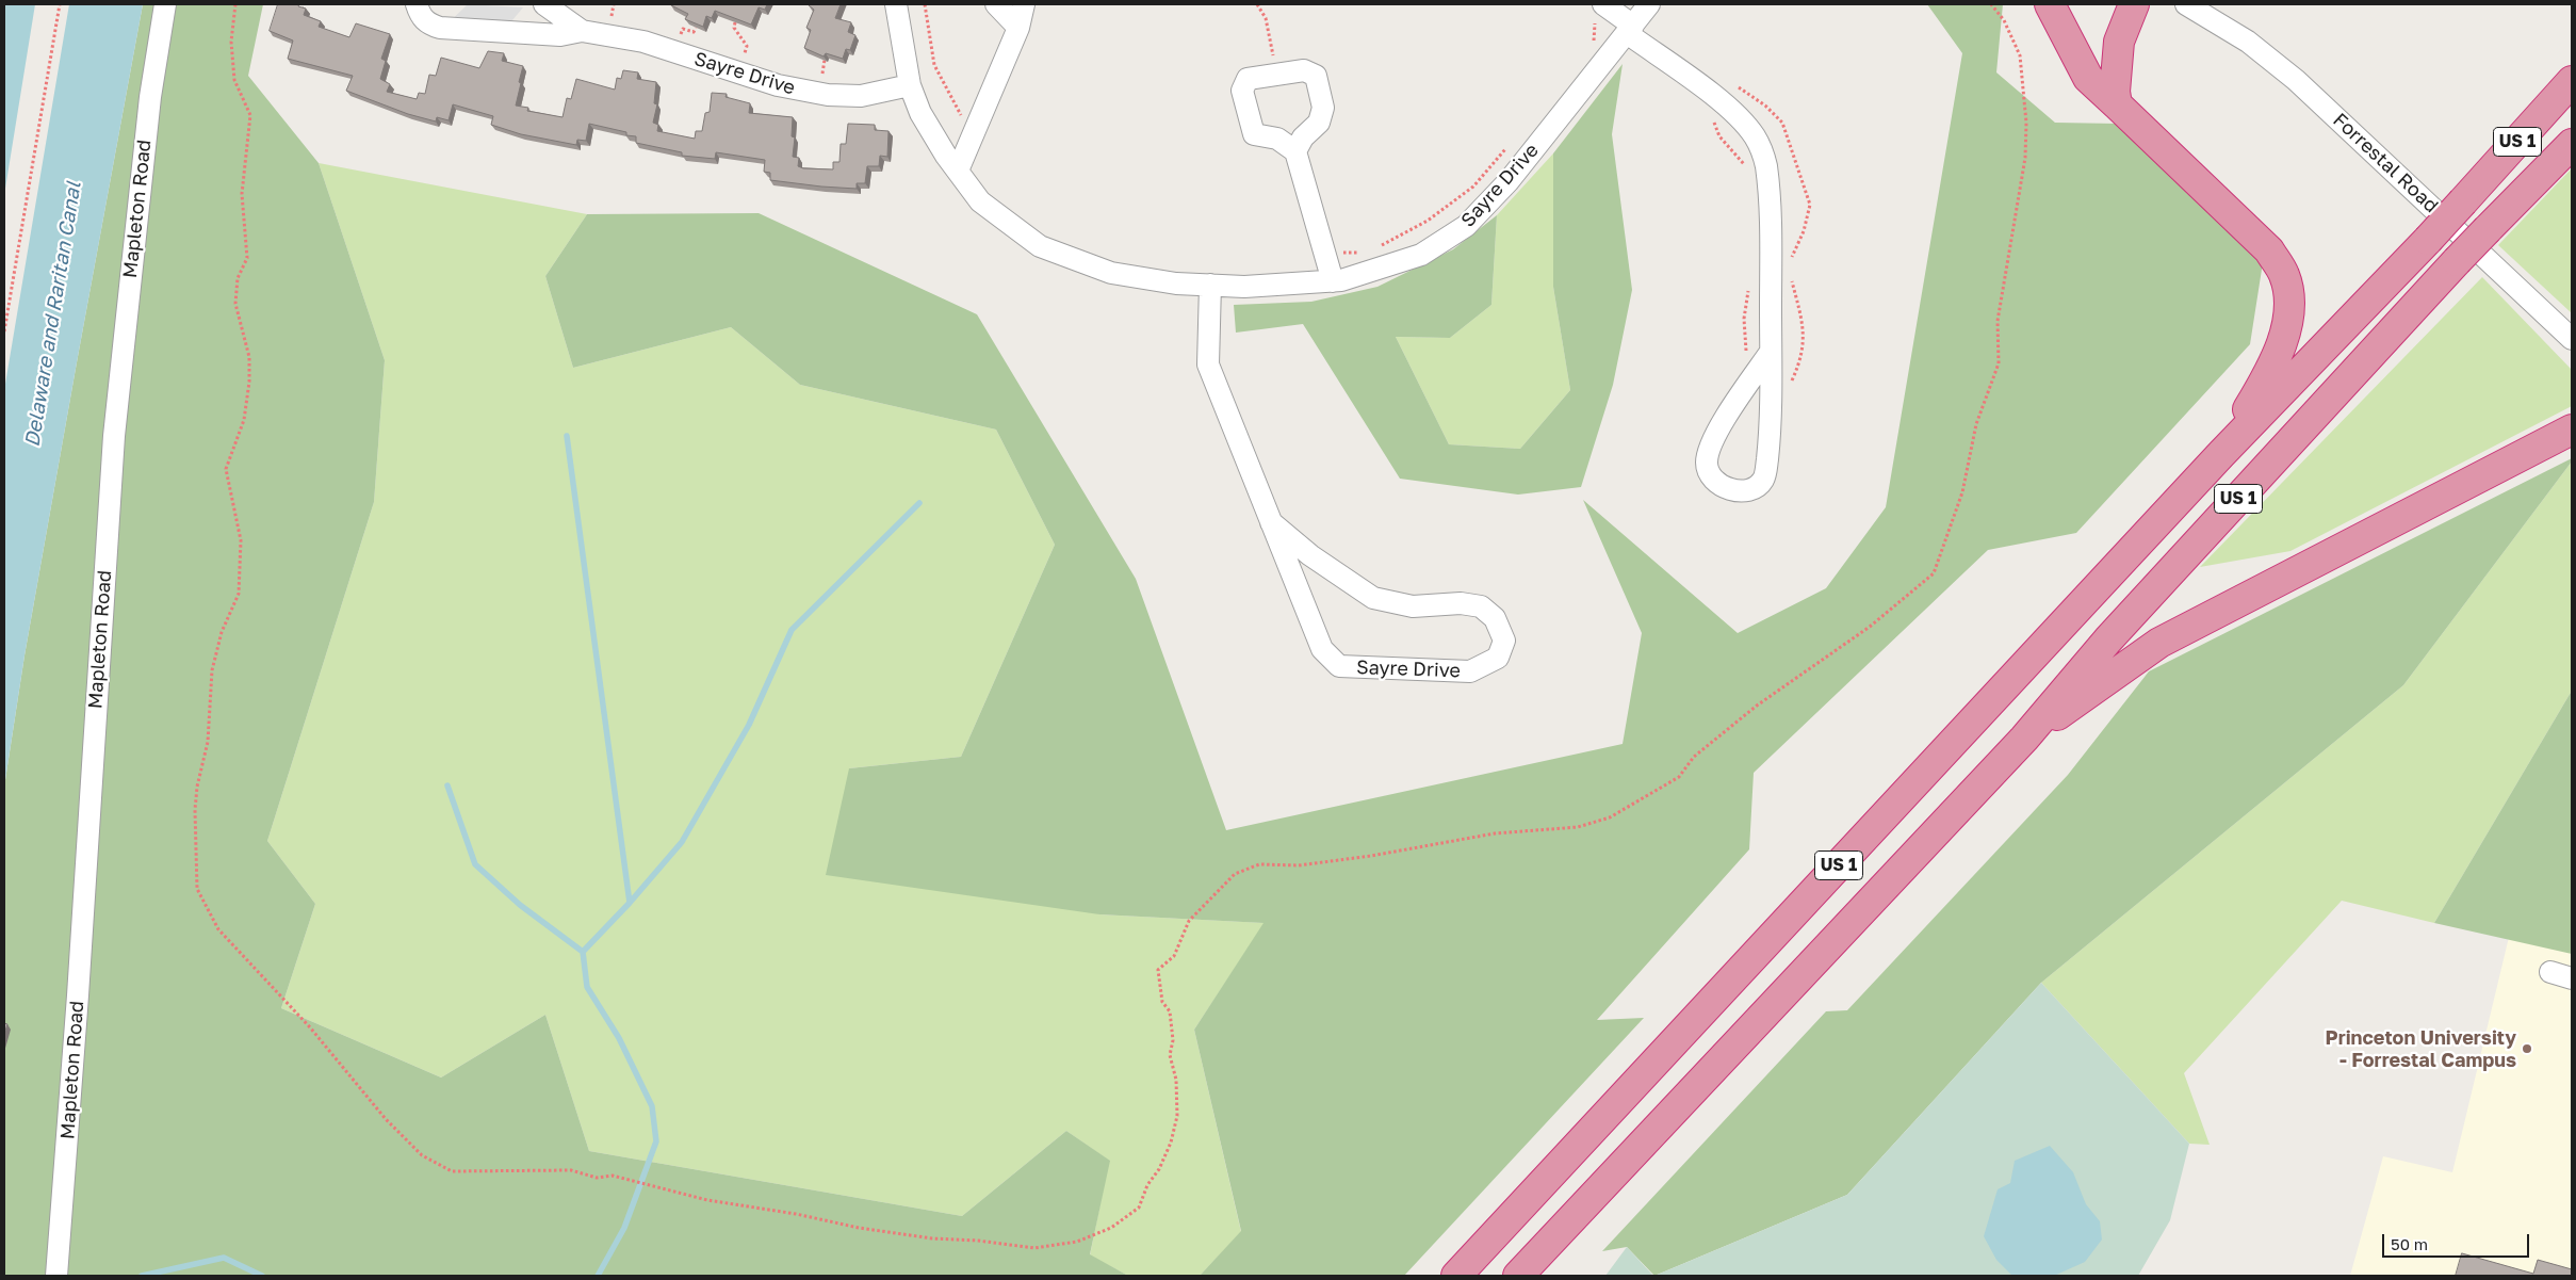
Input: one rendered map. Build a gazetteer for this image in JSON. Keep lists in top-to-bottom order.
{
  "streets": {
    "highway": ["US 1"],
    "street": ["Sayre Drive", "Forrestal Road", "Mapleton Road"]
  },
  "water": ["Delaware and Raritan Canal"],
  "places": ["Princeton University - Forrestal Campus"],
  "scale_bar": "50 m"
}
